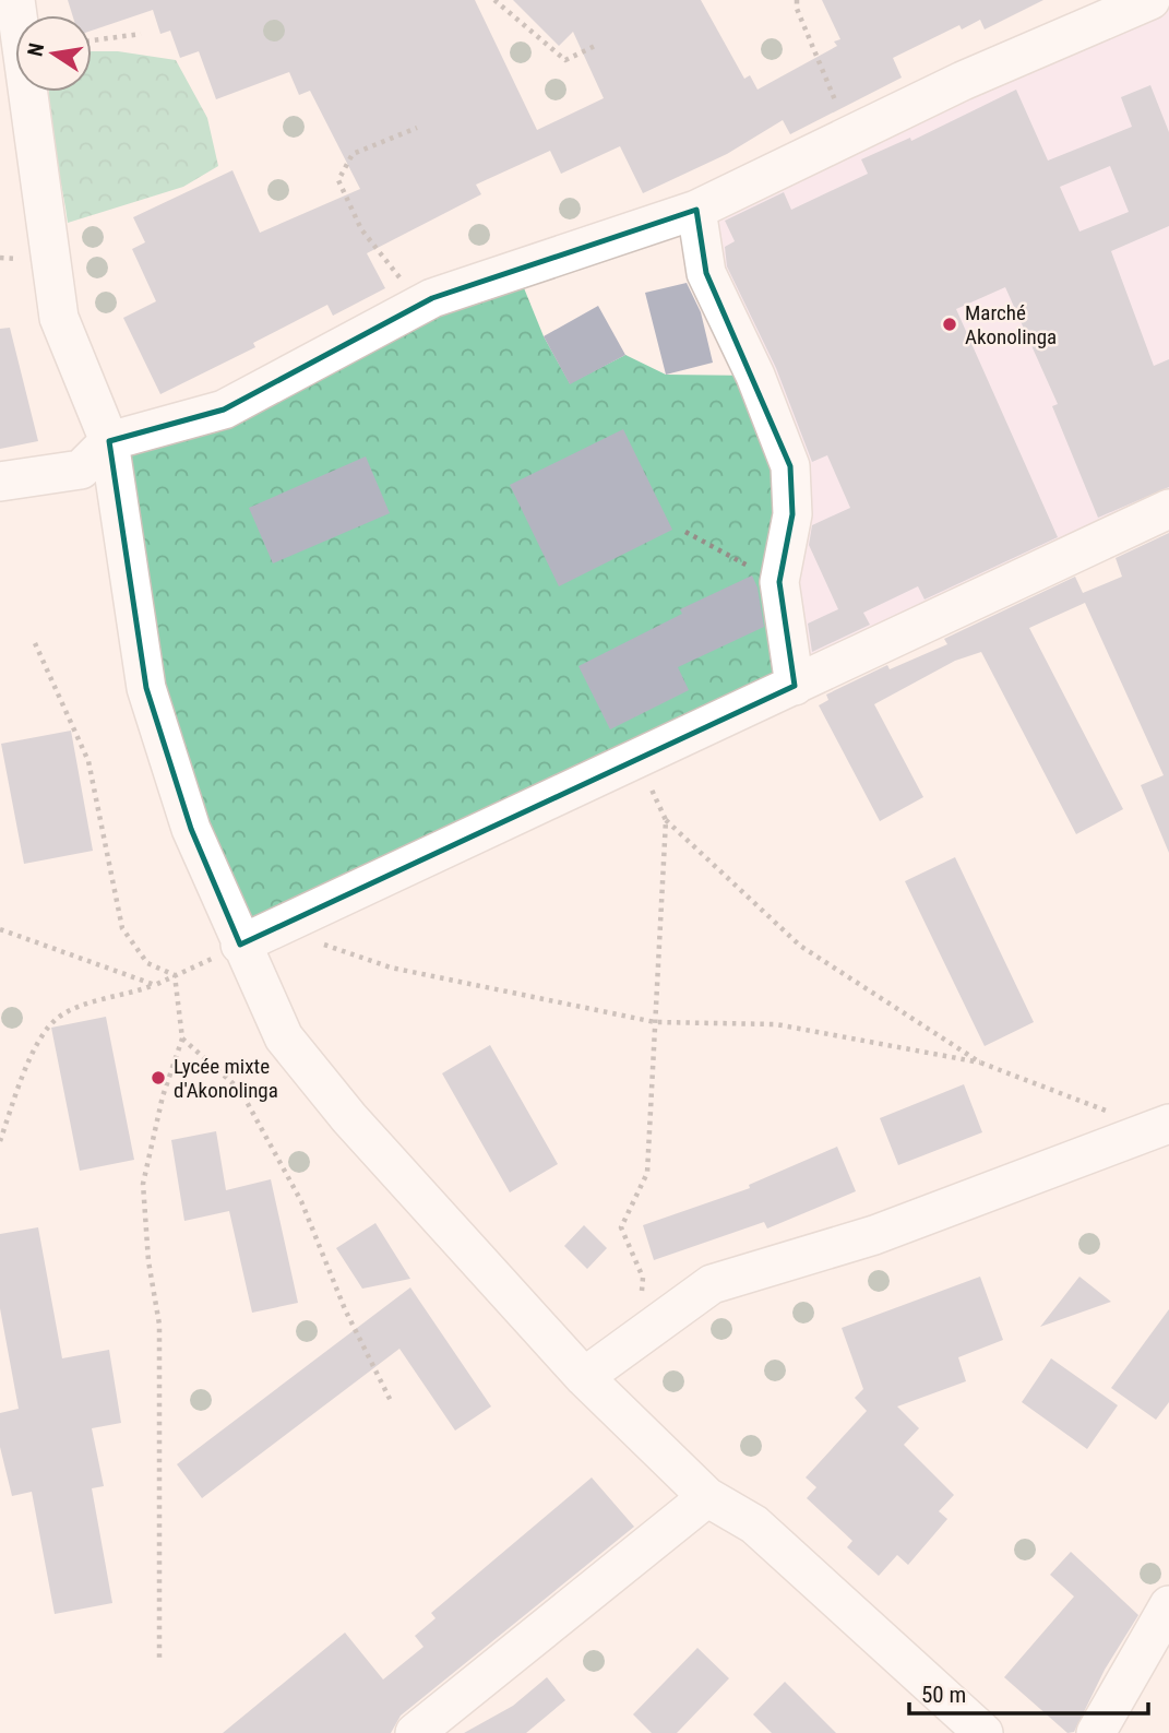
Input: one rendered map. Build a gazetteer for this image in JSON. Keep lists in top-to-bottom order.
{
  "places": ["Marché Akonolinga", "Lycée mixte d'Akonolinga"],
  "scale_bar": "50 m",
  "north": "left"
}
